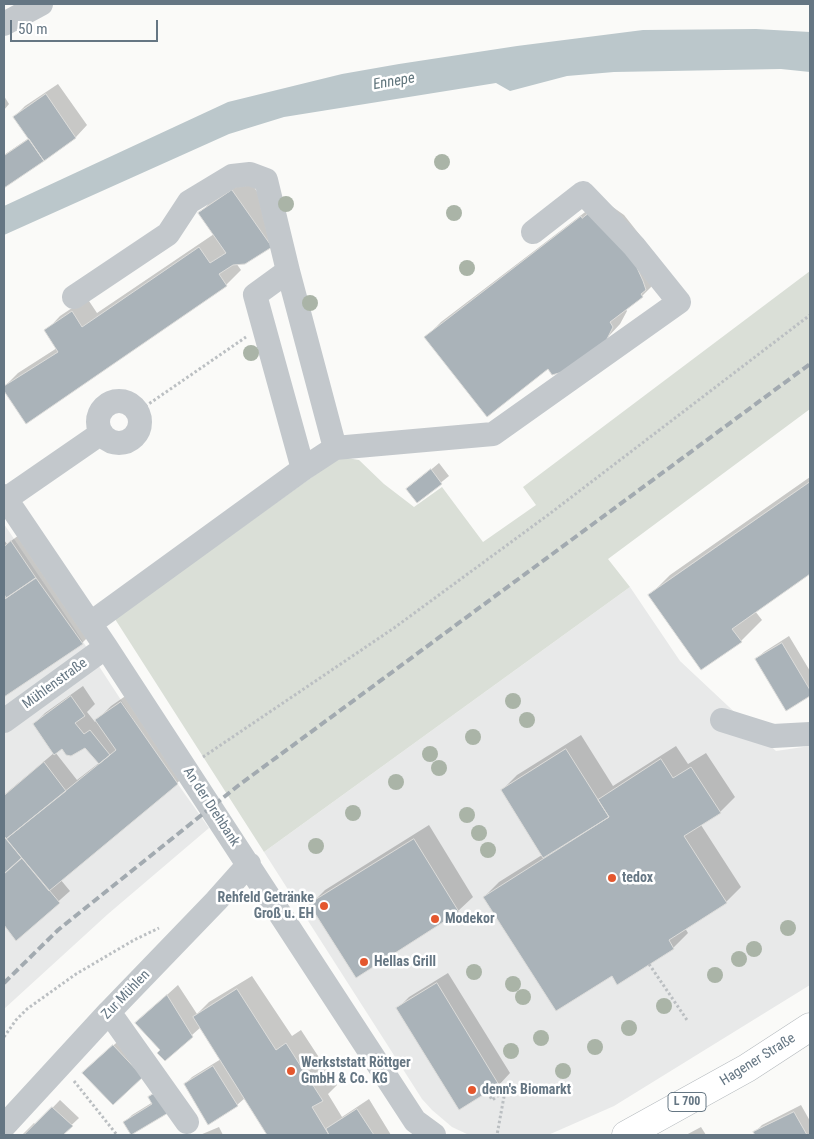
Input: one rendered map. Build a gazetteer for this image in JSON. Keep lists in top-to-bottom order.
{
  "streets": {
    "main road": ["Hagener Straße", "L 700"],
    "street": ["Mühlenstraße", "An der Drehbank", "Zur Mühlen"]
  },
  "crossings": [
    ["Mühlenstraße", "An der Drehbank"],
    ["An der Drehbank", "Zur Mühlen"]
  ],
  "water": ["Ennepe"],
  "places": [
    "tedox",
    "Rehfeld Getränke Groß u. EH",
    "Modekor",
    "Hellas Grill",
    "Werkststatt Röttger GmbH & Co. KG",
    "denn's Biomarkt"
  ],
  "scale_bar": "50 m"
}
